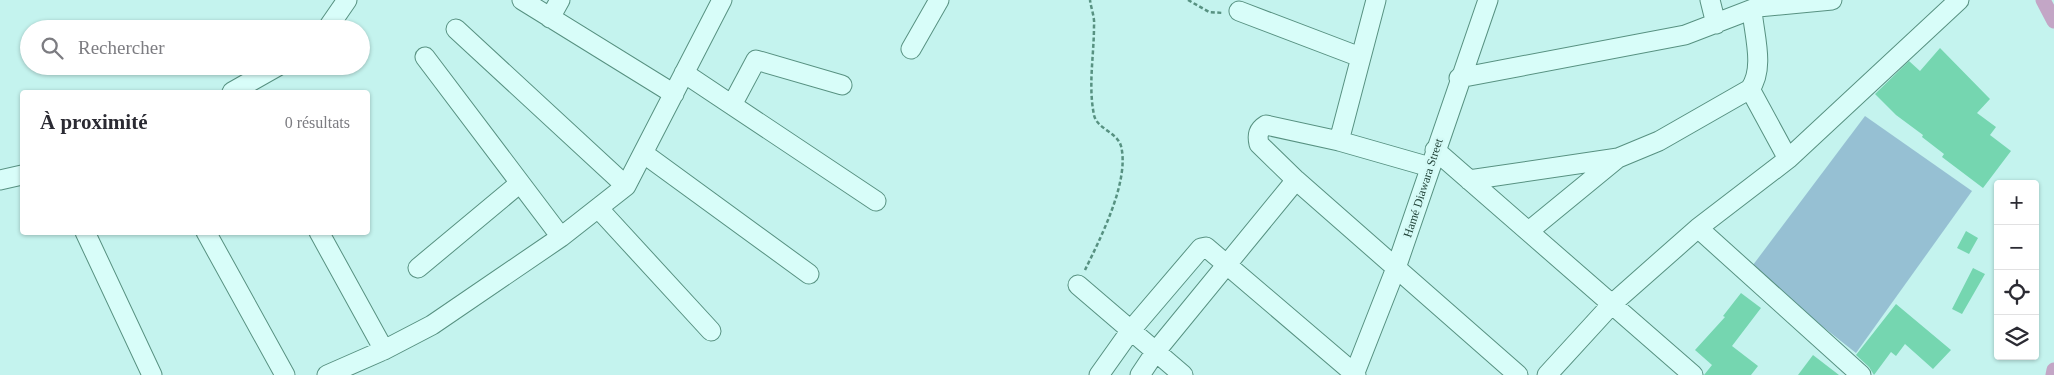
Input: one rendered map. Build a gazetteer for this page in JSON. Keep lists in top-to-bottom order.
{
  "streets": {
    "street": ["Hamé Diawara Street"]
  },
  "page": {
    "search": "Rechercher",
    "heading": ["À proximité", "0 résultats"],
    "map_buttons": ["+", "−"]
  }
}
